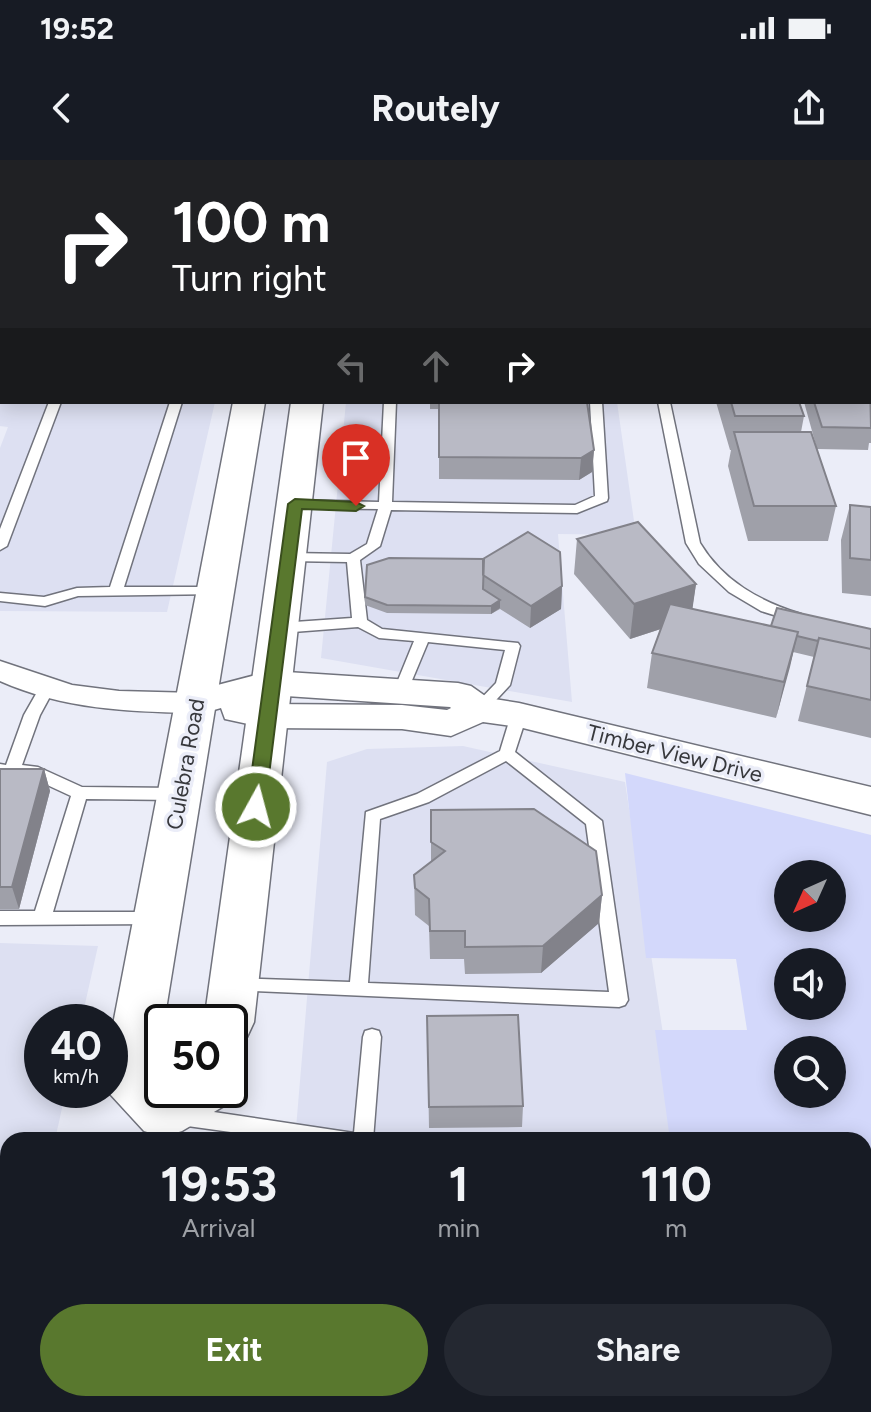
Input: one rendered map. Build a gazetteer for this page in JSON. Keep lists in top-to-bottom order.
{
  "streets": {
    "main road": ["Culebra Road"],
    "street": ["Timber View Drive"]
  },
  "crossings": [
    ["Timber View Drive", "Culebra Road"]
  ],
  "north": "bottom left",
  "page": {
    "status": "19:52",
    "header": "Routely",
    "turn": ["100 m", "Turn right"],
    "speed": "40 km/h",
    "limit": "50",
    "eta": [
      "19:53",
      "Arrival",
      "1",
      "min",
      "110",
      "m"
    ],
    "buttons": ["Exit", "Share"]
  }
}
